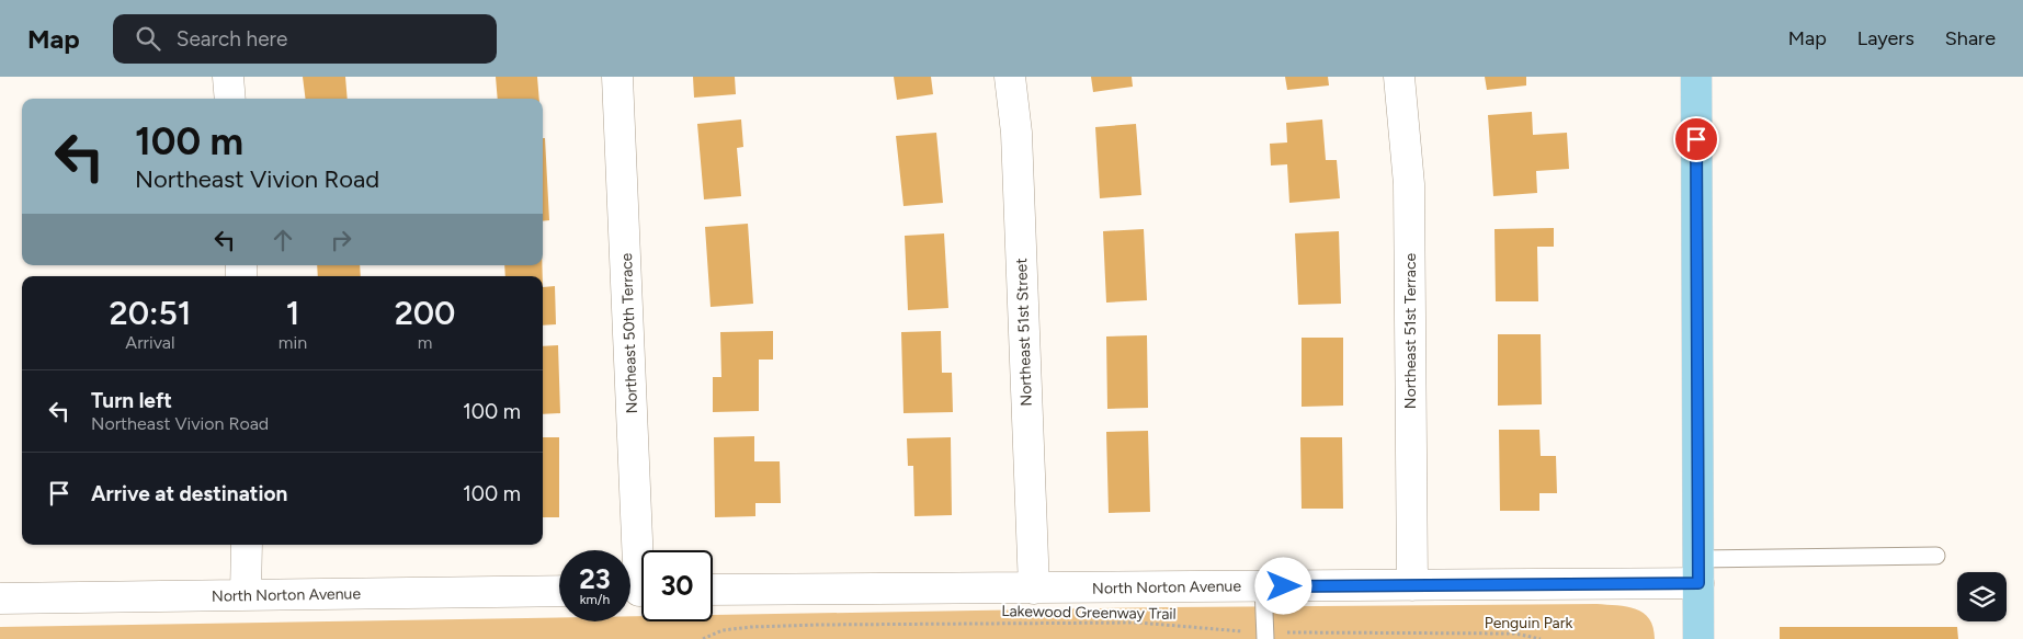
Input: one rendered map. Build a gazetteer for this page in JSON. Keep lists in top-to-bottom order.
{
  "streets": {
    "street": [
      "Northeast 51st Terrace",
      "Northeast 51st Street",
      "Northeast 50th Terrace",
      "North Norton Avenue"
    ],
    "path": ["Lakewood Greenway Trail"]
  },
  "crossings": [
    ["Northeast 51st Terrace", "North Norton Avenue"],
    ["Northeast 51st Street", "North Norton Avenue"]
  ],
  "parks": ["Penguin Park"],
  "page": {
    "header": "Map",
    "search": "Search here",
    "nav": ["Map", "Layers", "Share"],
    "turn": ["100 m", "Northeast Vivion Road"],
    "eta": [
      "20:51",
      "Arrival",
      "1",
      "min",
      "200",
      "m"
    ],
    "list": [
      {
        "name": "Turn left",
        "note": "Northeast Vivion Road",
        "value": "100 m"
      },
      {
        "name": "Arrive at destination",
        "value": "100 m"
      }
    ],
    "speed": "23 km/h",
    "limit": "30"
  }
}
